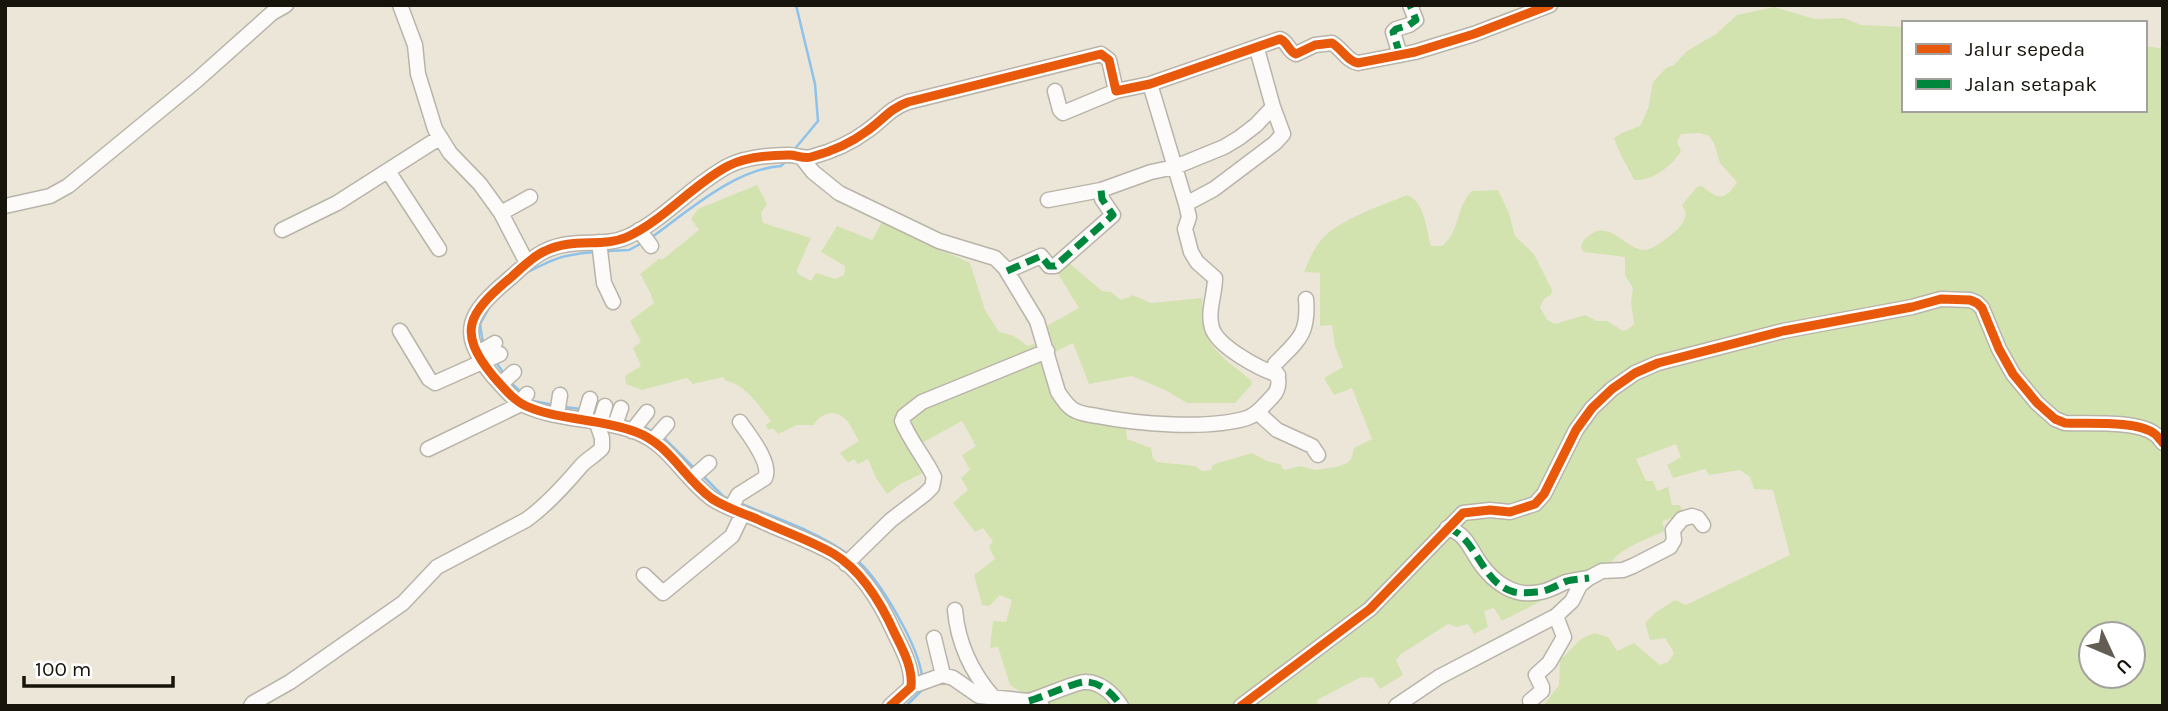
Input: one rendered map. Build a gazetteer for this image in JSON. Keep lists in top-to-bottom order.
{
  "legend": ["Jalur sepeda", "Jalan setapak"],
  "scale_bar": "100 m",
  "north": "bottom right"
}
